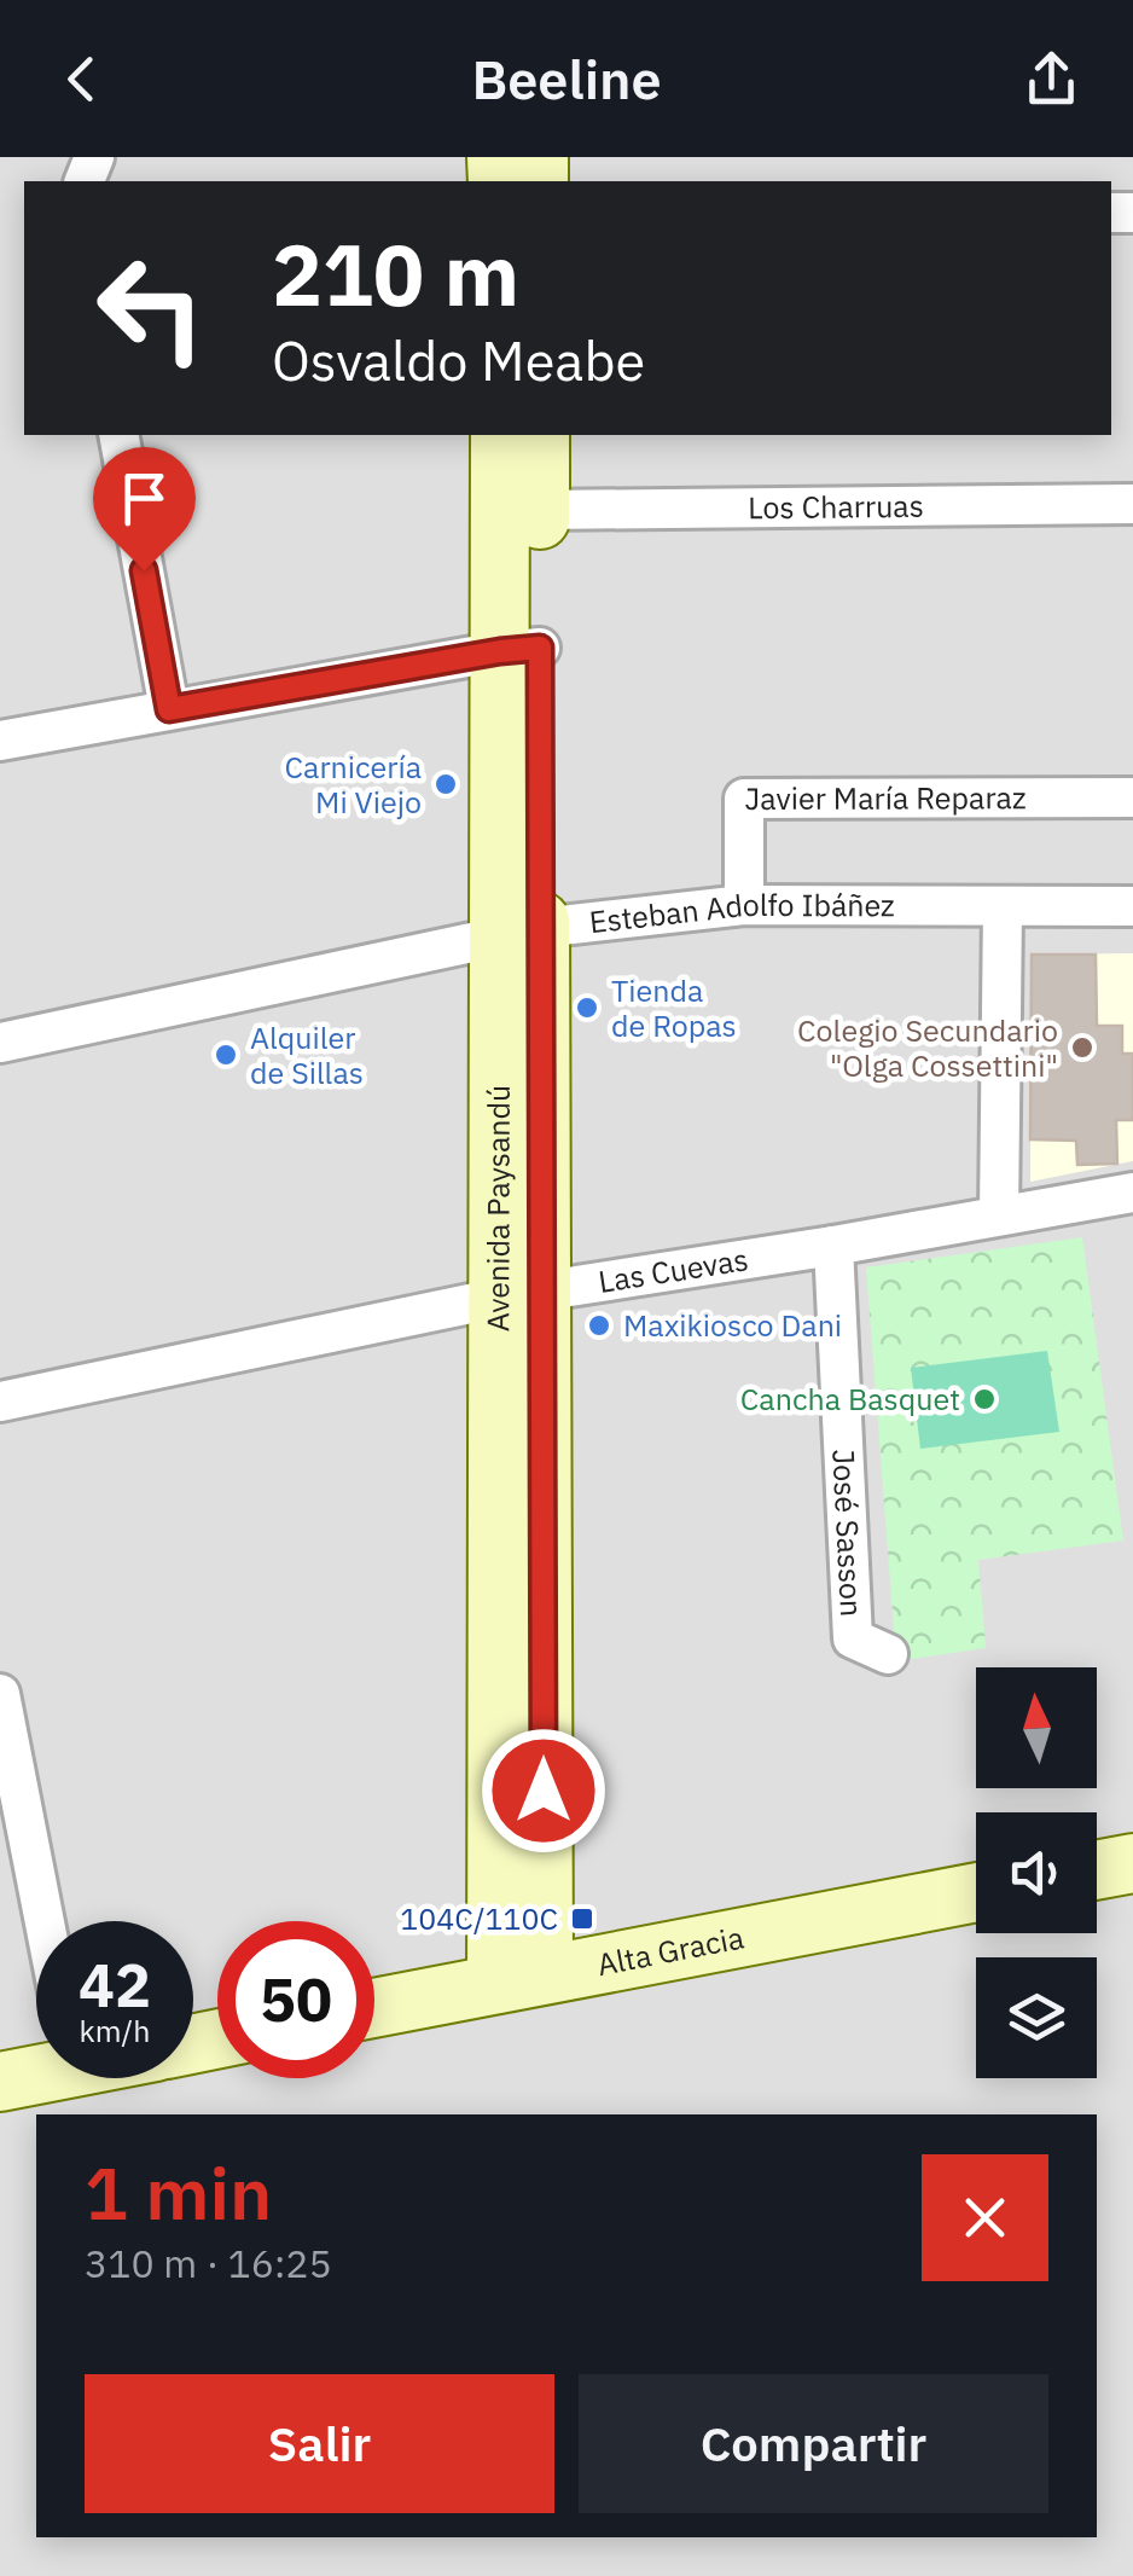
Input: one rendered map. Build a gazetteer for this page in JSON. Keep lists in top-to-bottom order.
{
  "streets": {
    "main road": ["Avenida Paysandú", "Alta Gracia"],
    "street": [
      "Los Charruas",
      "Javier María Reparaz",
      "Esteban Adolfo Ibáñez",
      "Las Cuevas",
      "José Sasson"
    ]
  },
  "crossings": [
    ["Los Charruas", "Avenida Paysandú"],
    ["Javier María Reparaz", "Esteban Adolfo Ibáñez"],
    ["Esteban Adolfo Ibáñez", "Avenida Paysandú"],
    ["Avenida Paysandú", "Las Cuevas"],
    ["Avenida Paysandú", "Alta Gracia"],
    ["Las Cuevas", "José Sasson"]
  ],
  "places": {
    "other": [
      "Carnicería Mi Viejo",
      "Tienda de Ropas",
      "Colegio Secundario \"Olga Cossettini\"",
      "Alquiler de Sillas",
      "Maxikiosco Dani",
      "Cancha Basquet"
    ],
    "transit": ["104C/110C"]
  },
  "north": "top",
  "page": {
    "header": "Beeline",
    "turn": ["210 m", "Osvaldo Meabe"],
    "speed": "42 km/h",
    "limit": "50",
    "heading": ["1 min", "310 m · 16:25"],
    "buttons": ["Salir", "Compartir"]
  }
}
